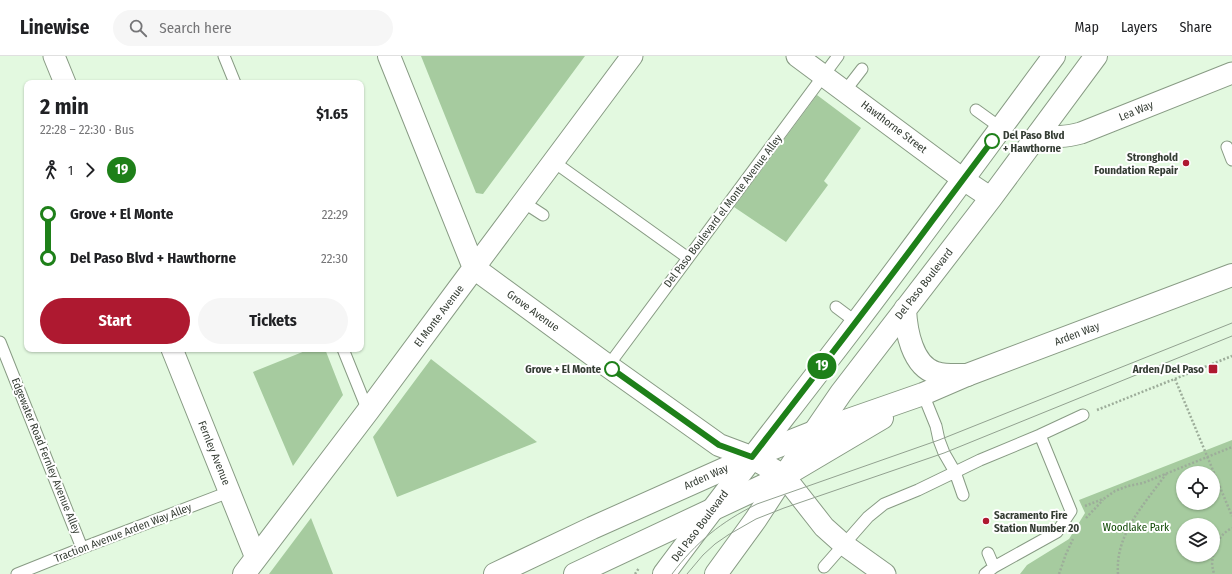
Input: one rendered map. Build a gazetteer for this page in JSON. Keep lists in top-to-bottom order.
{
  "streets": {
    "main road": [
      "Del Paso Boulevard",
      "Grove Avenue",
      "El Monte Avenue",
      "Arden Way"
    ],
    "street": ["Lea Way", "Hawthorne Street", "Fernley Avenue"],
    "lane": ["Del Paso Boulevard el Monte Avenue Alley", "Edgewater Road Fernley Avenue Alley", "Traction Avenue Arden Way Alley"]
  },
  "crossings": [
    ["Lea Way", "Del Paso Boulevard"],
    ["Hawthorne Street", "Del Paso Boulevard el Monte Avenue Alley"],
    ["Hawthorne Street", "Del Paso Boulevard"],
    ["Del Paso Boulevard el Monte Avenue Alley", "Grove Avenue"],
    ["Del Paso Boulevard", "Grove Avenue"],
    ["Del Paso Boulevard", "Arden Way"],
    ["Grove Avenue", "El Monte Avenue"],
    ["Grove Avenue", "Arden Way"],
    ["El Monte Avenue", "Fernley Avenue"],
    ["Fernley Avenue", "Traction Avenue Arden Way Alley"],
    ["Edgewater Road Fernley Avenue Alley", "Traction Avenue Arden Way Alley"]
  ],
  "parks": ["Woodlake Park"],
  "places": {
    "other": [
      "Del Paso Blvd + Hawthorne",
      "Stronghold Foundation Repair",
      "Grove + El Monte",
      "Sacramento Fire Station Number 20"
    ],
    "transit": ["Arden/Del Paso"]
  },
  "lines": ["bus line 19"],
  "page": {
    "header": "Linewise",
    "search": "Search here",
    "nav": ["Map", "Layers", "Share"],
    "on_map": "19",
    "heading": ["2 min", "22:28 – 22:30 · Bus", "$1.65"],
    "legs": ["1", "19"],
    "list": [
      {
        "name": "Grove + El Monte",
        "value": "22:29"
      },
      {
        "name": "Del Paso Blvd + Hawthorne",
        "value": "22:30"
      }
    ],
    "buttons": ["Start", "Tickets"]
  }
}
